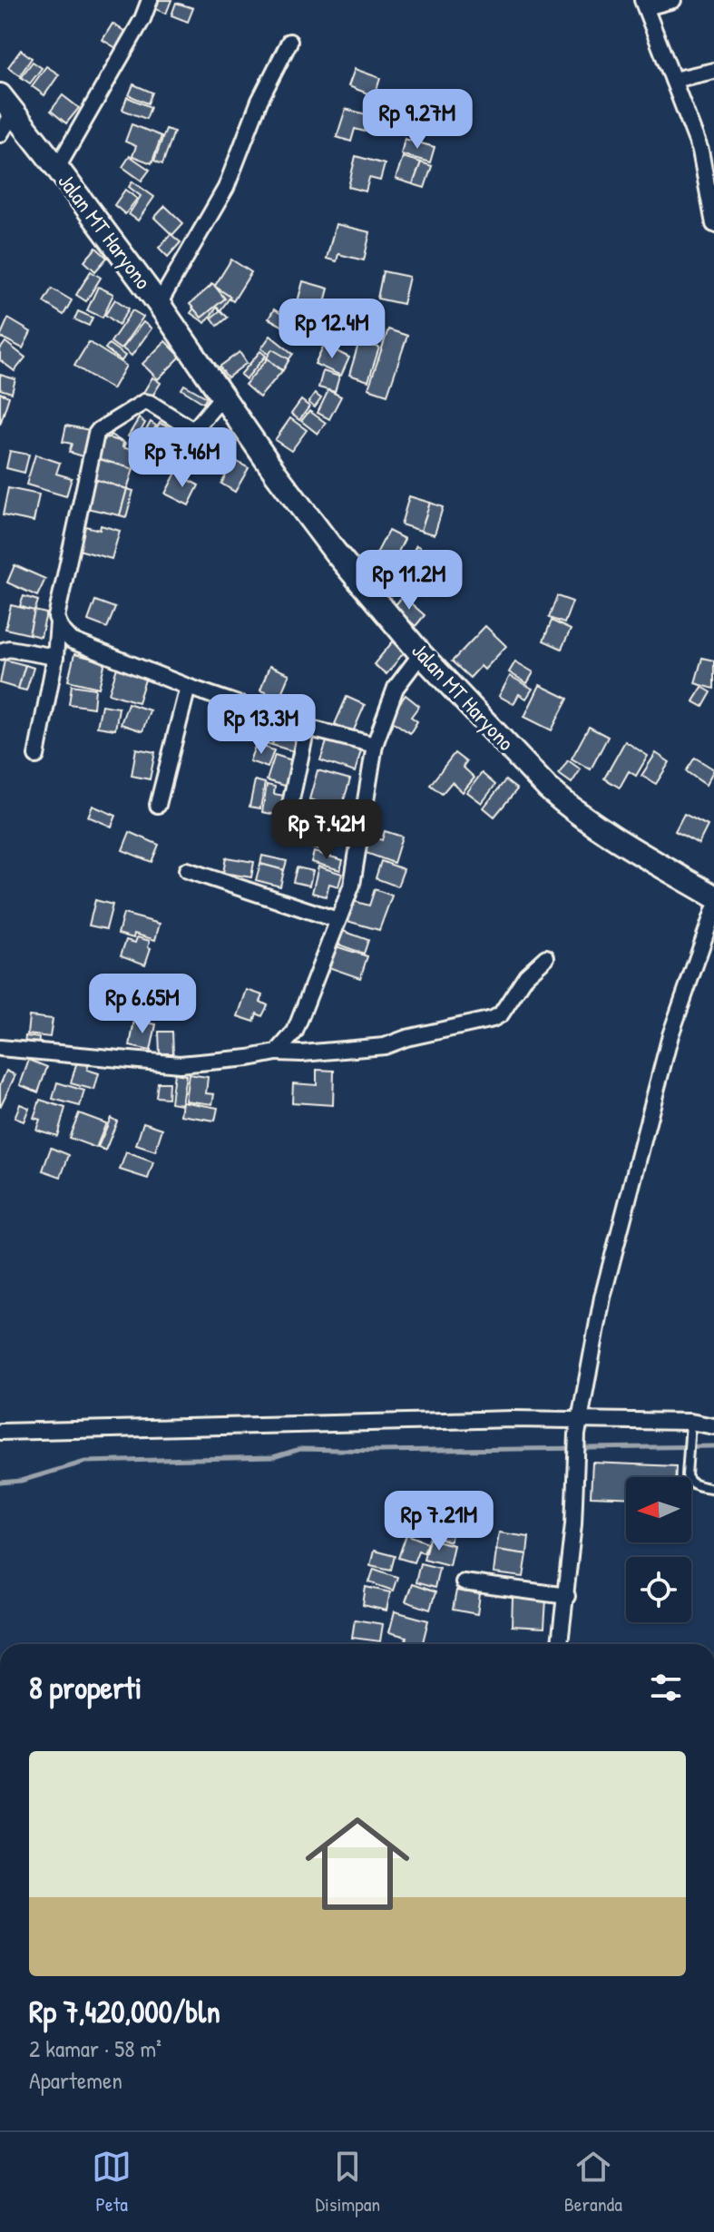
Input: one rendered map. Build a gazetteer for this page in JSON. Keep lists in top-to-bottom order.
{
  "streets": {
    "main road": ["Jalan MT Haryono"]
  },
  "north": "left",
  "page": {
    "price": [
      "Rp 9.27M",
      "Rp 12.4M",
      "Rp 7.46M",
      "Rp 11.2M",
      "Rp 13.3M",
      "Rp 7.42M",
      "Rp 6.65M",
      "Rp 7.21M"
    ],
    "heading": "8 properti",
    "list": [
      {
        "name": "Rp 7,420,000/bln",
        "note": "2 kamar · 58 m² · Apartemen"
      }
    ],
    "tabs": ["Peta", "Disimpan", "Beranda"]
  }
}
